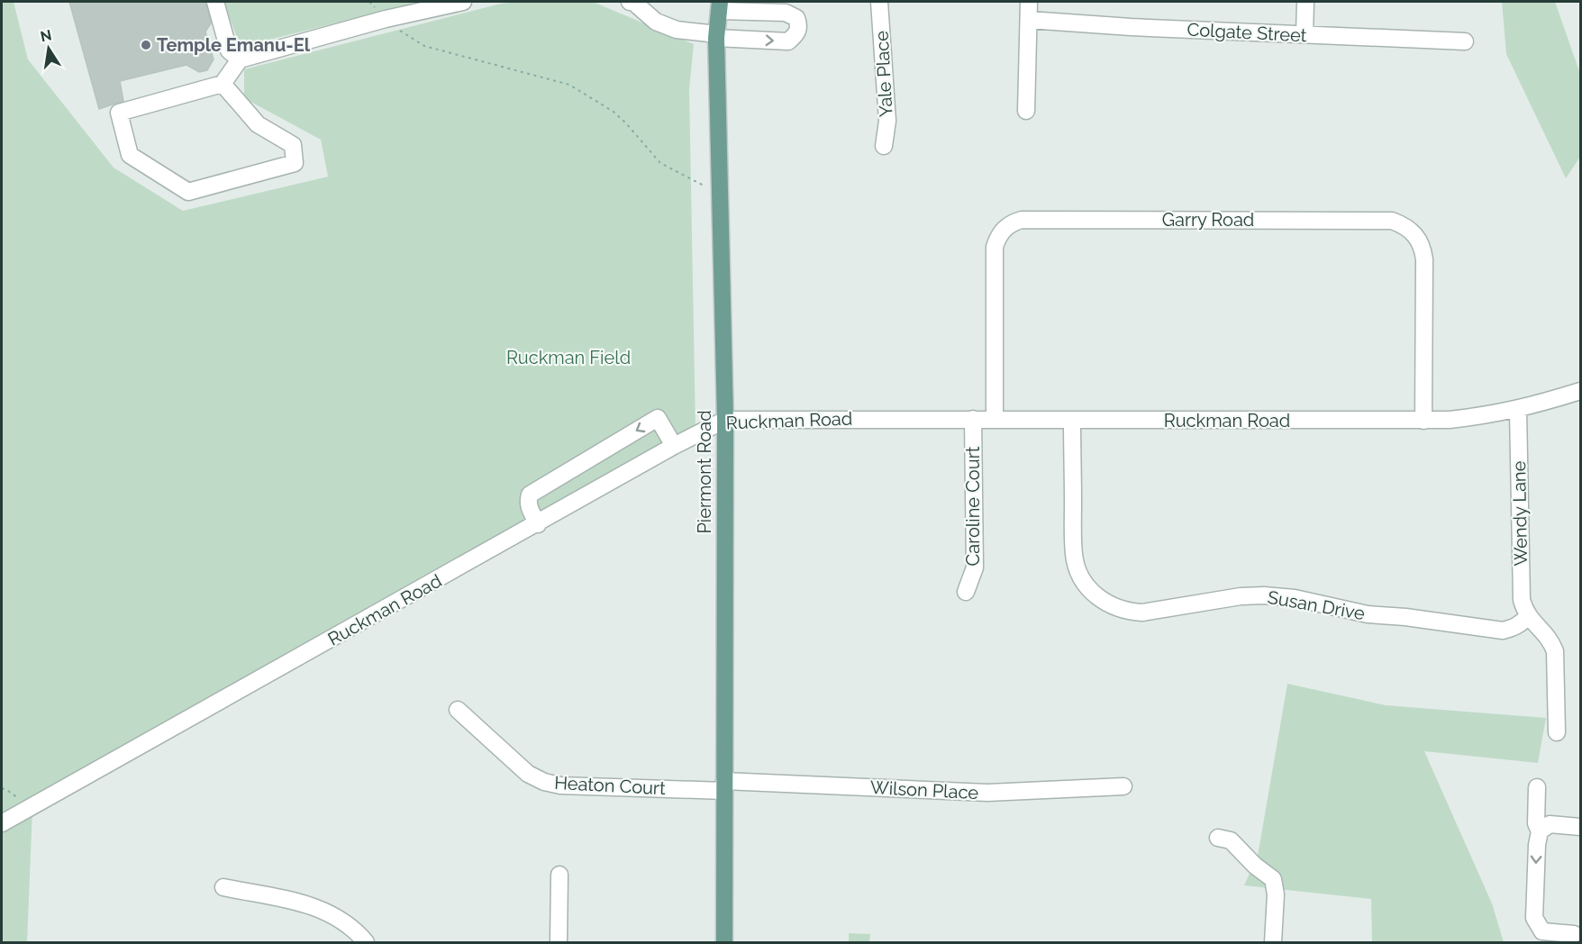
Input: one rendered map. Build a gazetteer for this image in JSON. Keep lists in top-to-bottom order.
{
  "streets": {
    "main road": ["Piermont Road"],
    "street": [
      "Colgate Street",
      "Yale Place",
      "Garry Road",
      "Ruckman Road",
      "Caroline Court",
      "Wendy Lane",
      "Susan Drive",
      "Heaton Court",
      "Wilson Place"
    ]
  },
  "crossings": [
    ["Garry Road", "Ruckman Road"],
    ["Ruckman Road", "Piermont Road"],
    ["Ruckman Road", "Caroline Court"],
    ["Ruckman Road", "Wendy Lane"],
    ["Ruckman Road", "Susan Drive"],
    ["Piermont Road", "Heaton Court"],
    ["Piermont Road", "Wilson Place"],
    ["Wendy Lane", "Susan Drive"],
    ["Heaton Court", "Wilson Place"]
  ],
  "parks": ["Ruckman Field"],
  "places": ["Temple Emanu-El"],
  "north": "top"
}
